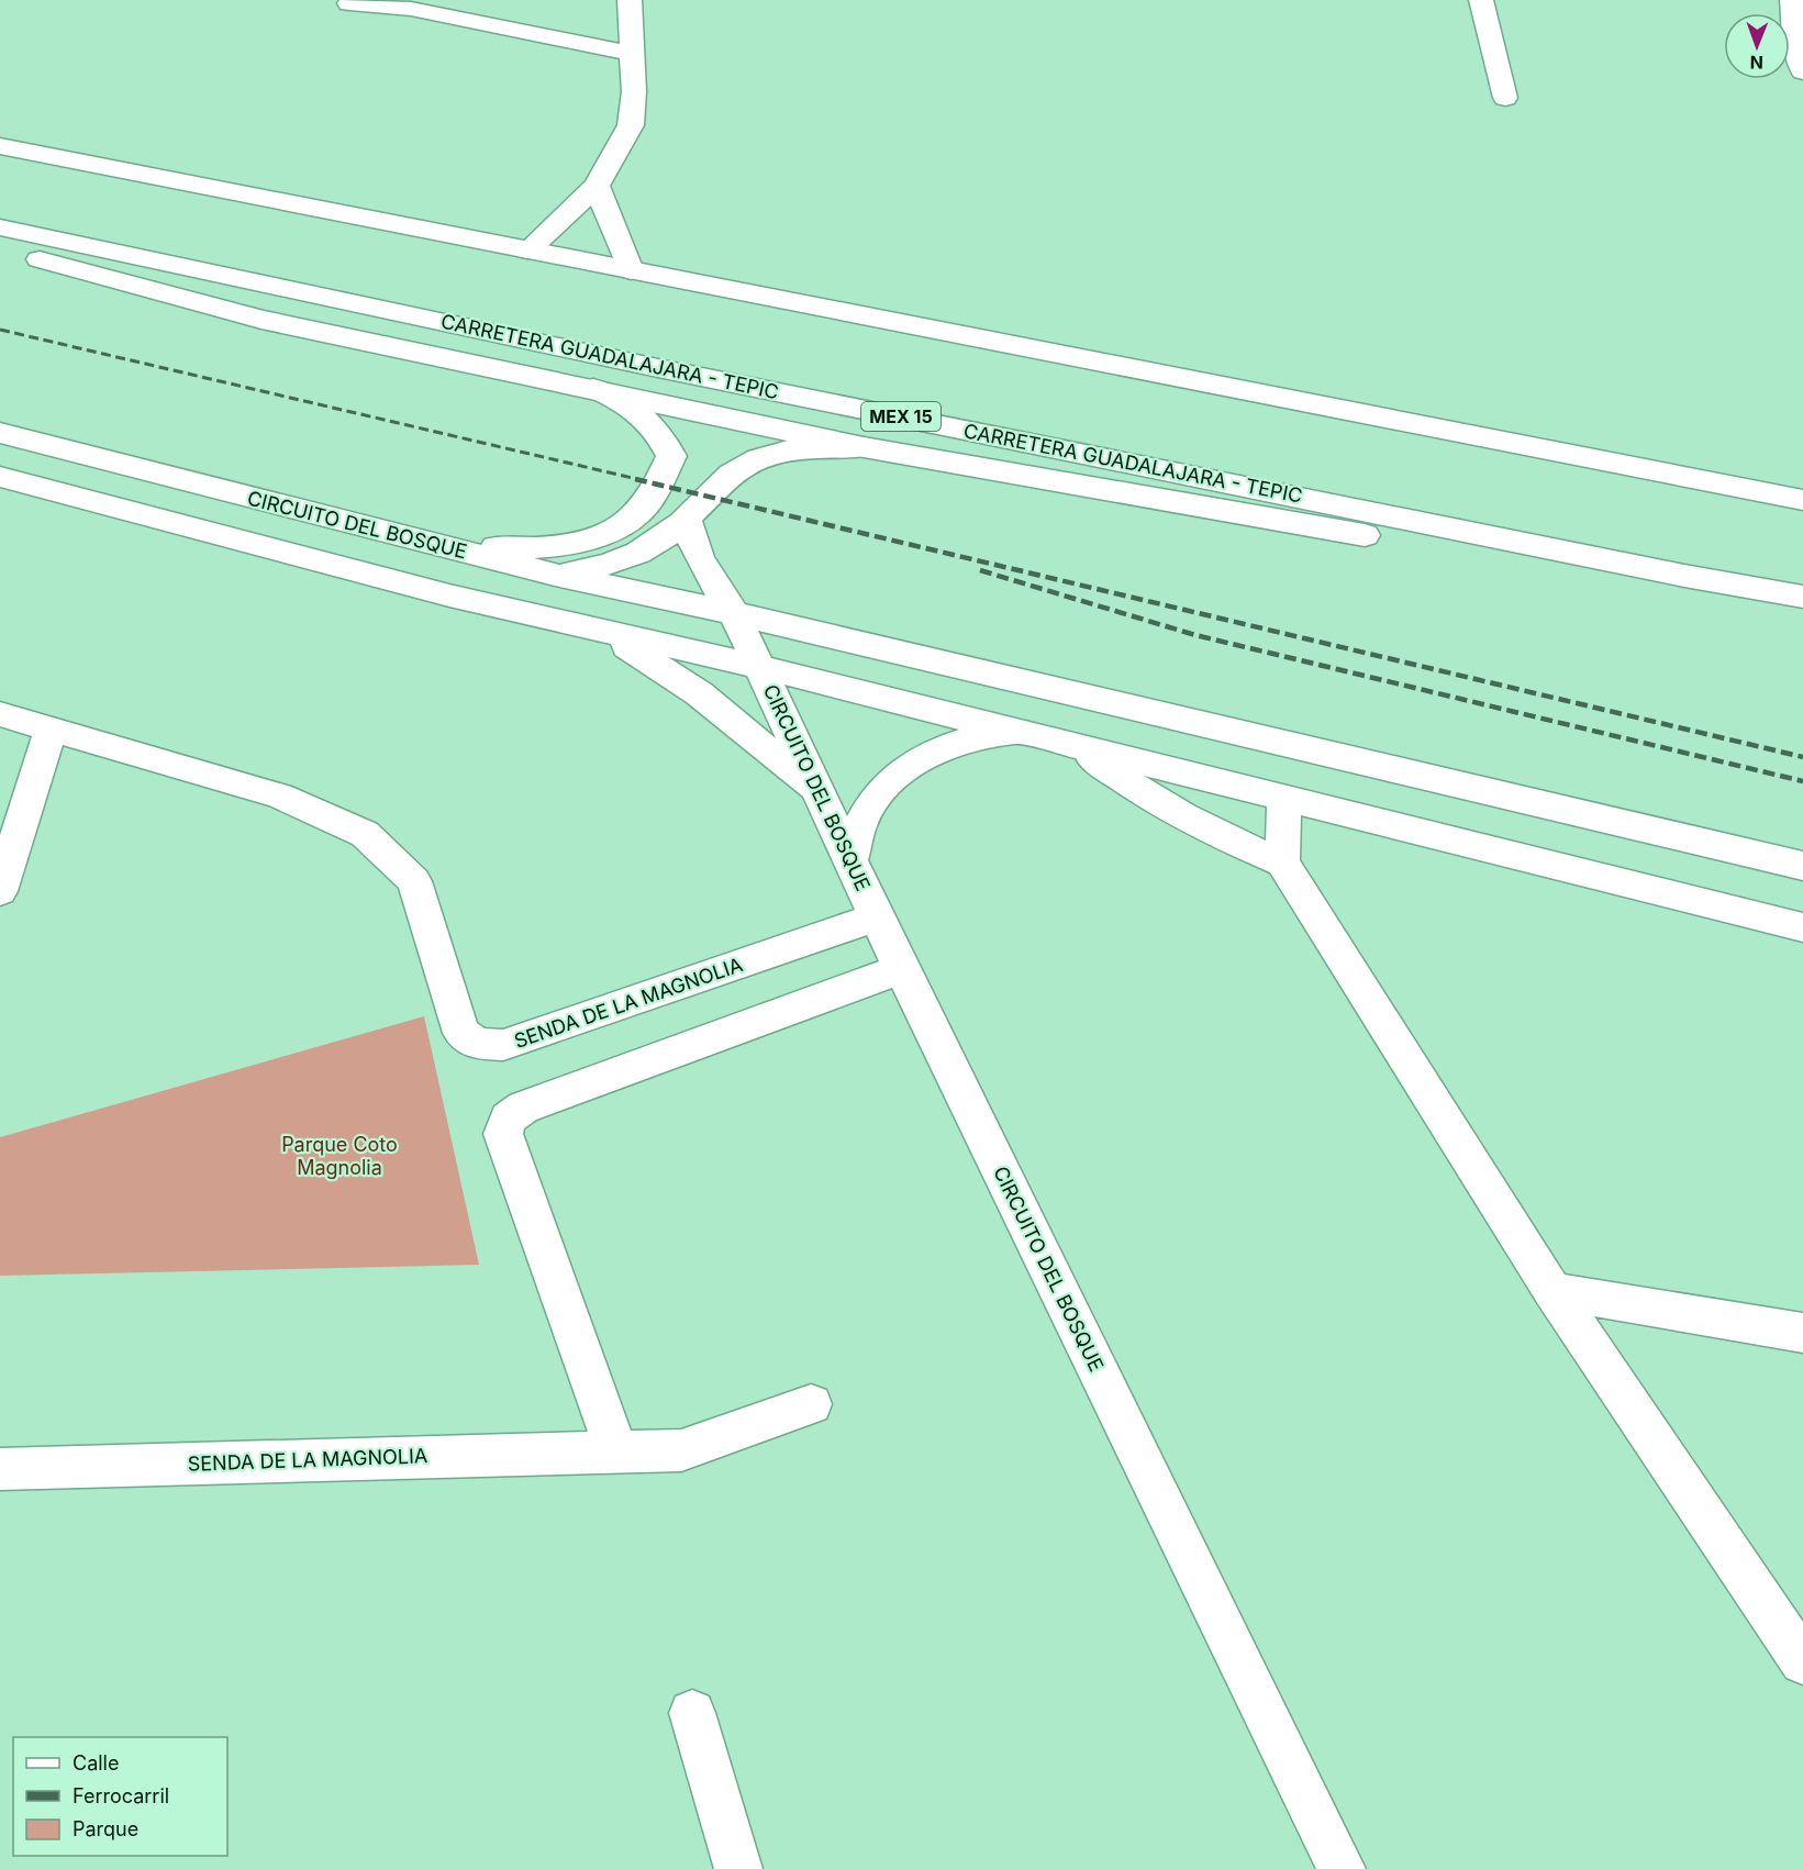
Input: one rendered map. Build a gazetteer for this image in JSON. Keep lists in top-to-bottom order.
{
  "streets": {
    "main road": [
      "CARRETERA GUADALAJARA - TEPIC",
      "MEX 15",
      "CIRCUITO DEL BOSQUE",
      "SENDA DE LA MAGNOLIA"
    ]
  },
  "crossings": [
    ["CIRCUITO DEL BOSQUE", "SENDA DE LA MAGNOLIA"]
  ],
  "parks": ["Parque Coto Magnolia"],
  "legend": ["Calle", "Ferrocarril", "Parque"],
  "north": "bottom"
}
